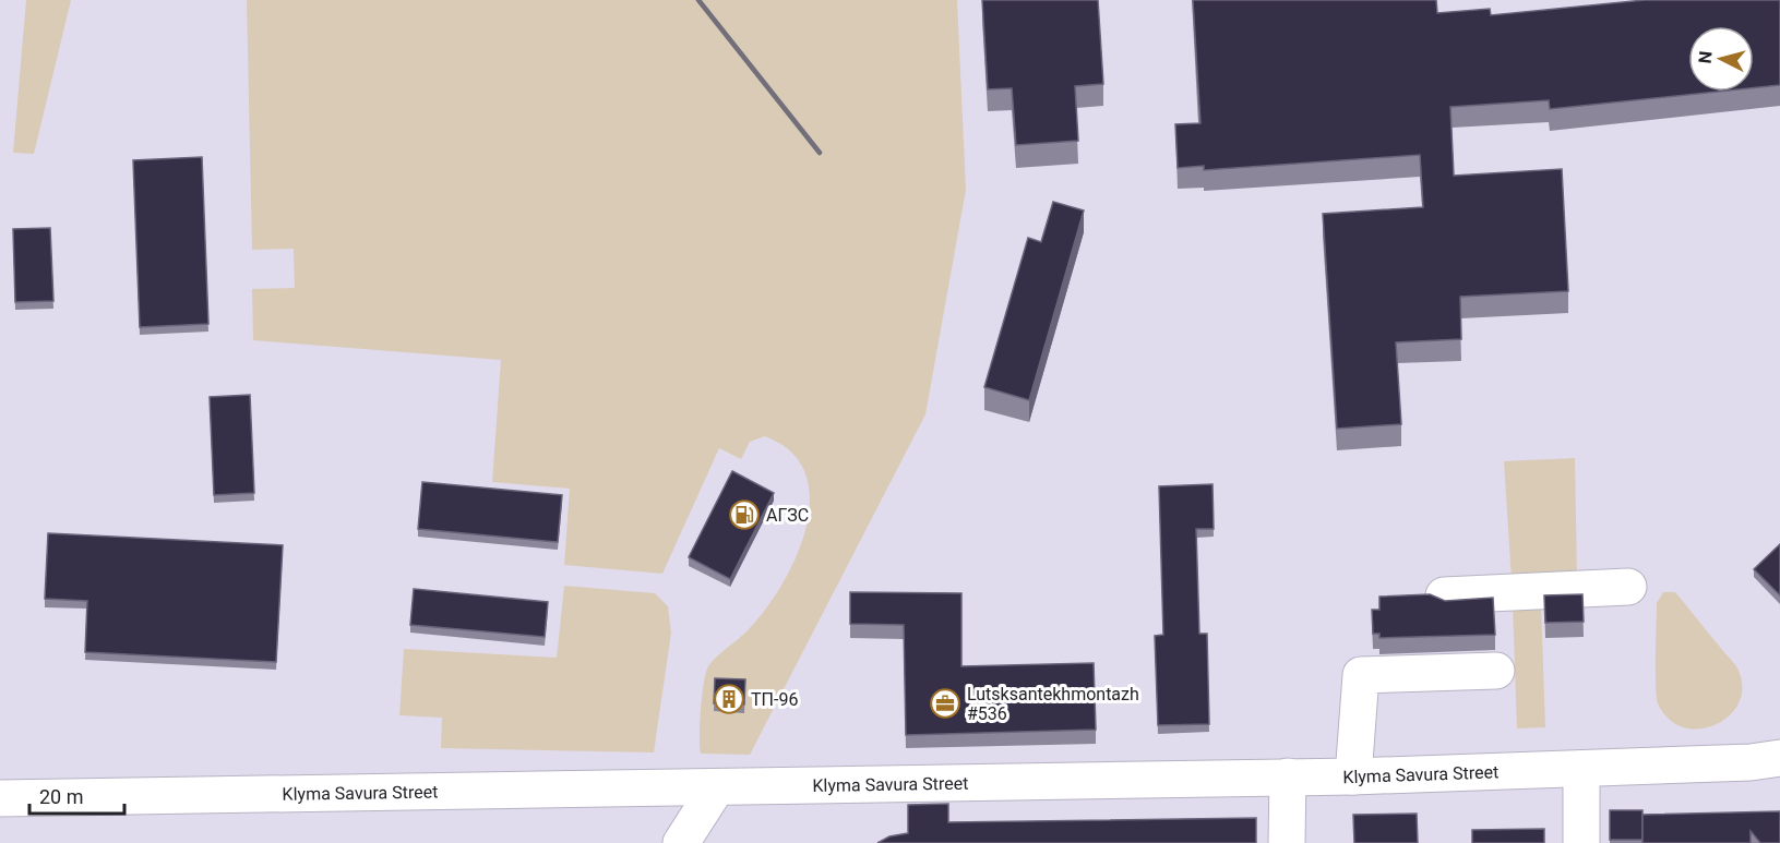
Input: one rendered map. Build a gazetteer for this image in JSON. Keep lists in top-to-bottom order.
{
  "streets": {
    "street": ["Klyma Savura Street"]
  },
  "places": {
    "fuel station": ["АГЗС"],
    "building": ["ТП-96"],
    "office": ["Lutsksantekhmontazh #536"]
  },
  "scale_bar": "20 m",
  "north": "left"
}
